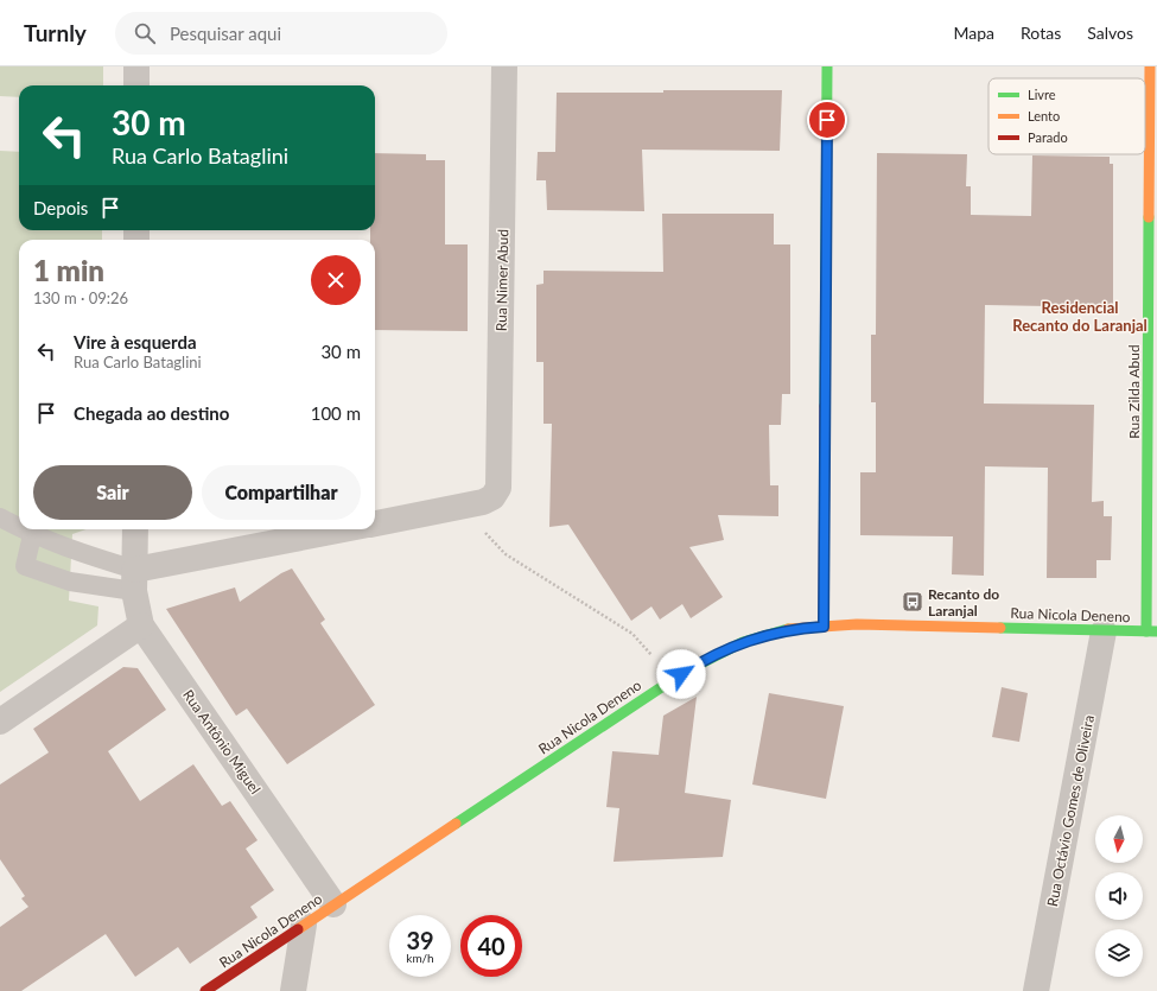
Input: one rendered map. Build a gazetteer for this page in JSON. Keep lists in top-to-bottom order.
{
  "streets": {
    "street": [
      "Rua Nimer Abud",
      "Rua Zilda Abud",
      "Rua Nicola Deneno",
      "Rua Antônio Miguel",
      "Rua Octávio Gomes de Oliveira"
    ]
  },
  "crossings": [
    ["Rua Zilda Abud", "Rua Nicola Deneno"],
    ["Rua Nicola Deneno", "Rua Antônio Miguel"],
    ["Rua Nicola Deneno", "Rua Octávio Gomes de Oliveira"]
  ],
  "districts": ["Residencial Recanto do Laranjal"],
  "places": {
    "bus stop": ["Recanto do Laranjal"]
  },
  "legend": ["Livre", "Lento", "Parado"],
  "north": "bottom",
  "page": {
    "header": "Turnly",
    "search": "Pesquisar aqui",
    "nav": ["Mapa", "Rotas", "Salvos"],
    "turn": ["30 m", "Rua Carlo Bataglini"],
    "then": "Depois",
    "heading": ["1 min", "130 m · 09:26"],
    "list": [
      {
        "name": "Vire à esquerda",
        "note": "Rua Carlo Bataglini",
        "value": "30 m"
      },
      {
        "name": "Chegada ao destino",
        "value": "100 m"
      }
    ],
    "buttons": ["Sair", "Compartilhar"],
    "speed": "39 km/h",
    "limit": "40"
  }
}
